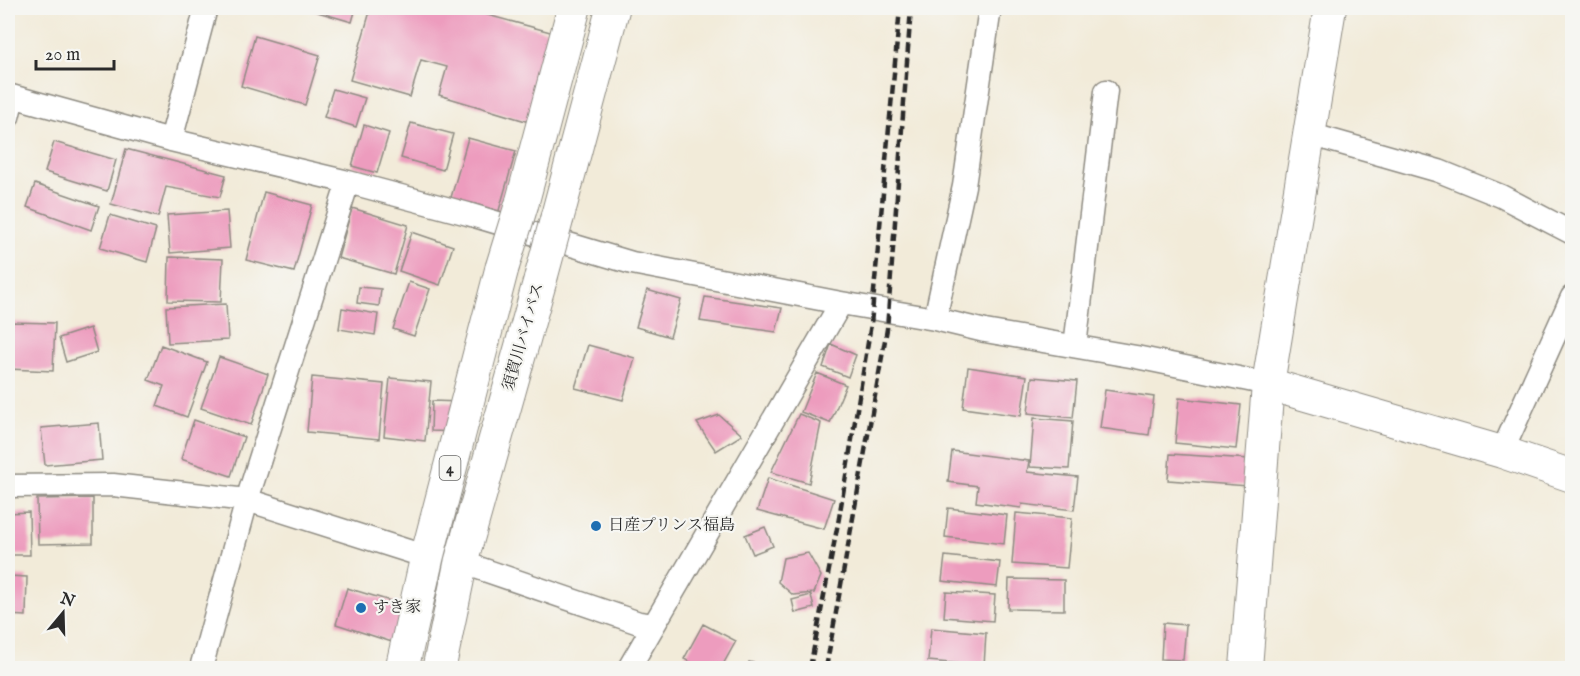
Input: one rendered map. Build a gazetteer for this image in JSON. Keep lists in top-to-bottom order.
{
  "streets": {
    "highway": ["須賀川バイパス", "4"]
  },
  "places": ["日産プリンス福島", "すき家"],
  "scale_bar": "20 m",
  "north": "top"
}
